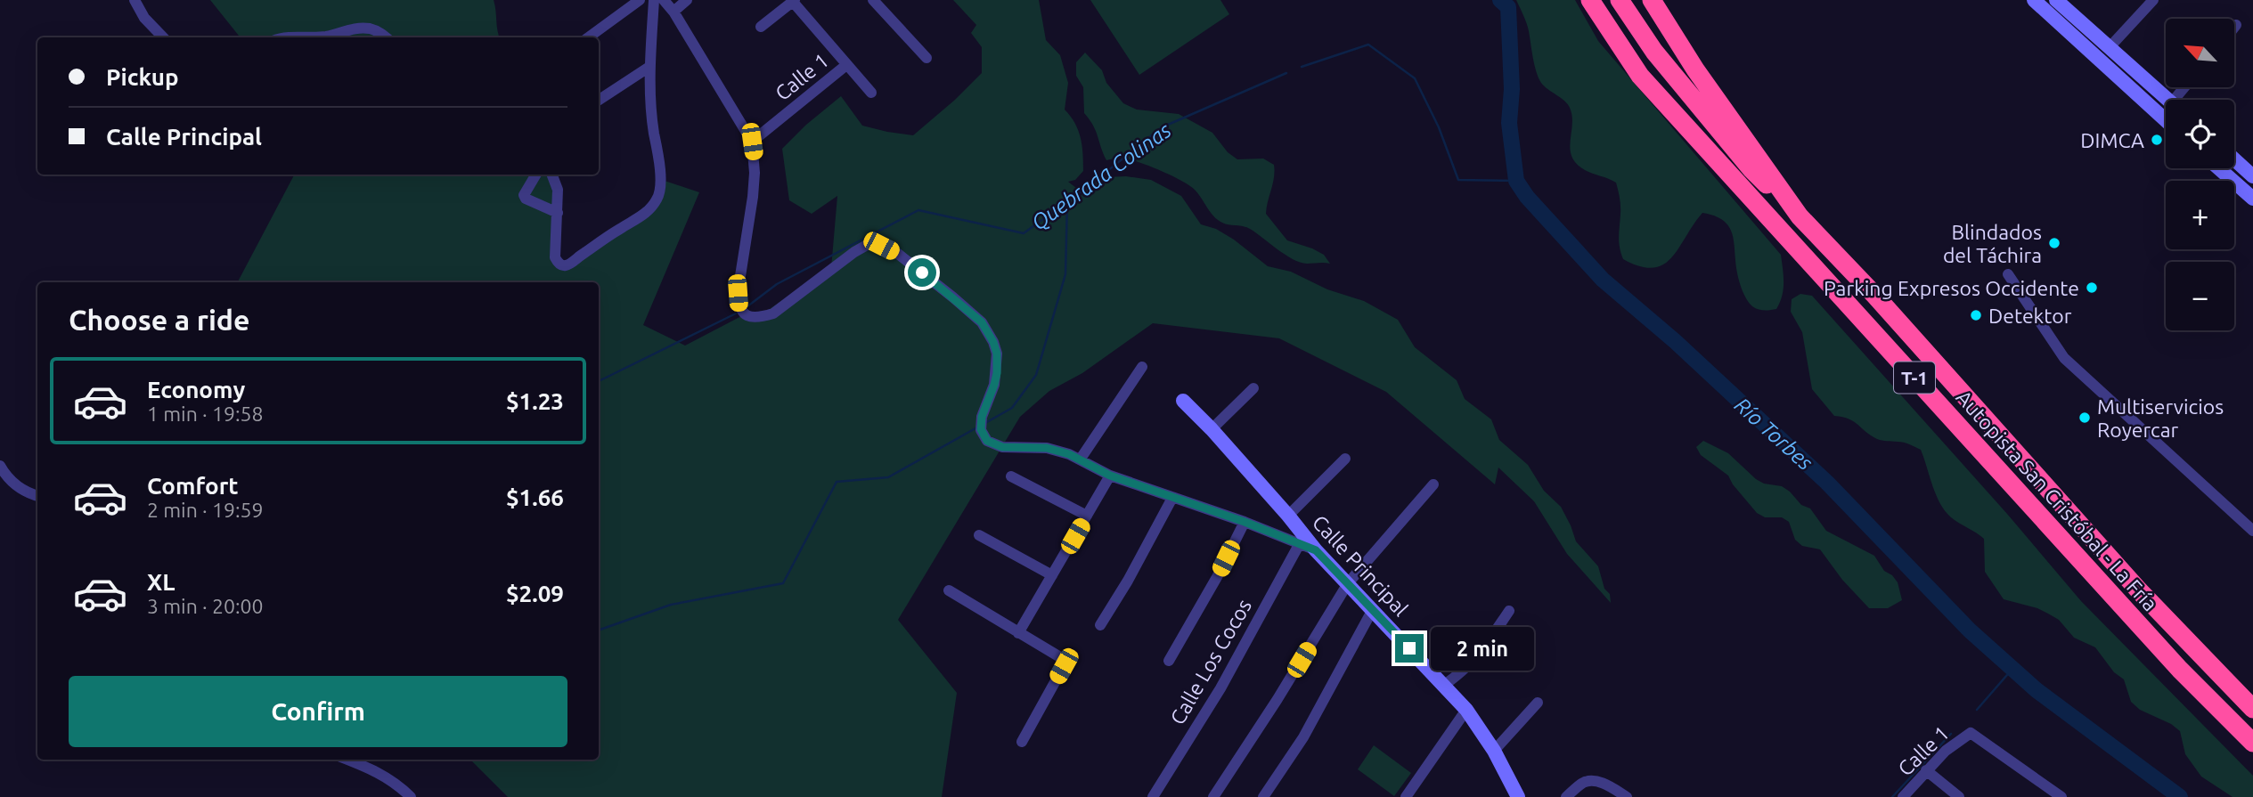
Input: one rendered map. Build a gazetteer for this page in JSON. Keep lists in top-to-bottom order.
{
  "streets": {
    "highway": ["T-1", "Autopista San Cristóbal - La Fría"],
    "street": ["Calle 1", "Calle Principal", "Calle Los Cocos"]
  },
  "water": ["Quebrada Colinas", "Río Torbes"],
  "places": [
    "DIMCA",
    "Blindados del Táchira",
    "Parking Expresos Occidente",
    "Detektor",
    "Multiservicios Royercar"
  ],
  "north": "top left",
  "page": {
    "map_buttons": ["+", "−"],
    "banner": ["Pickup", "Calle Principal"],
    "heading": "Choose a ride",
    "list": [
      {
        "name": "Economy",
        "note": "1 min · 19:58",
        "value": "$1.23"
      },
      {
        "name": "Comfort",
        "note": "2 min · 19:59",
        "value": "$1.66"
      },
      {
        "name": "XL",
        "note": "3 min · 20:00",
        "value": "$2.09"
      }
    ],
    "bubble": "2 min",
    "buttons": "Confirm"
  }
}
